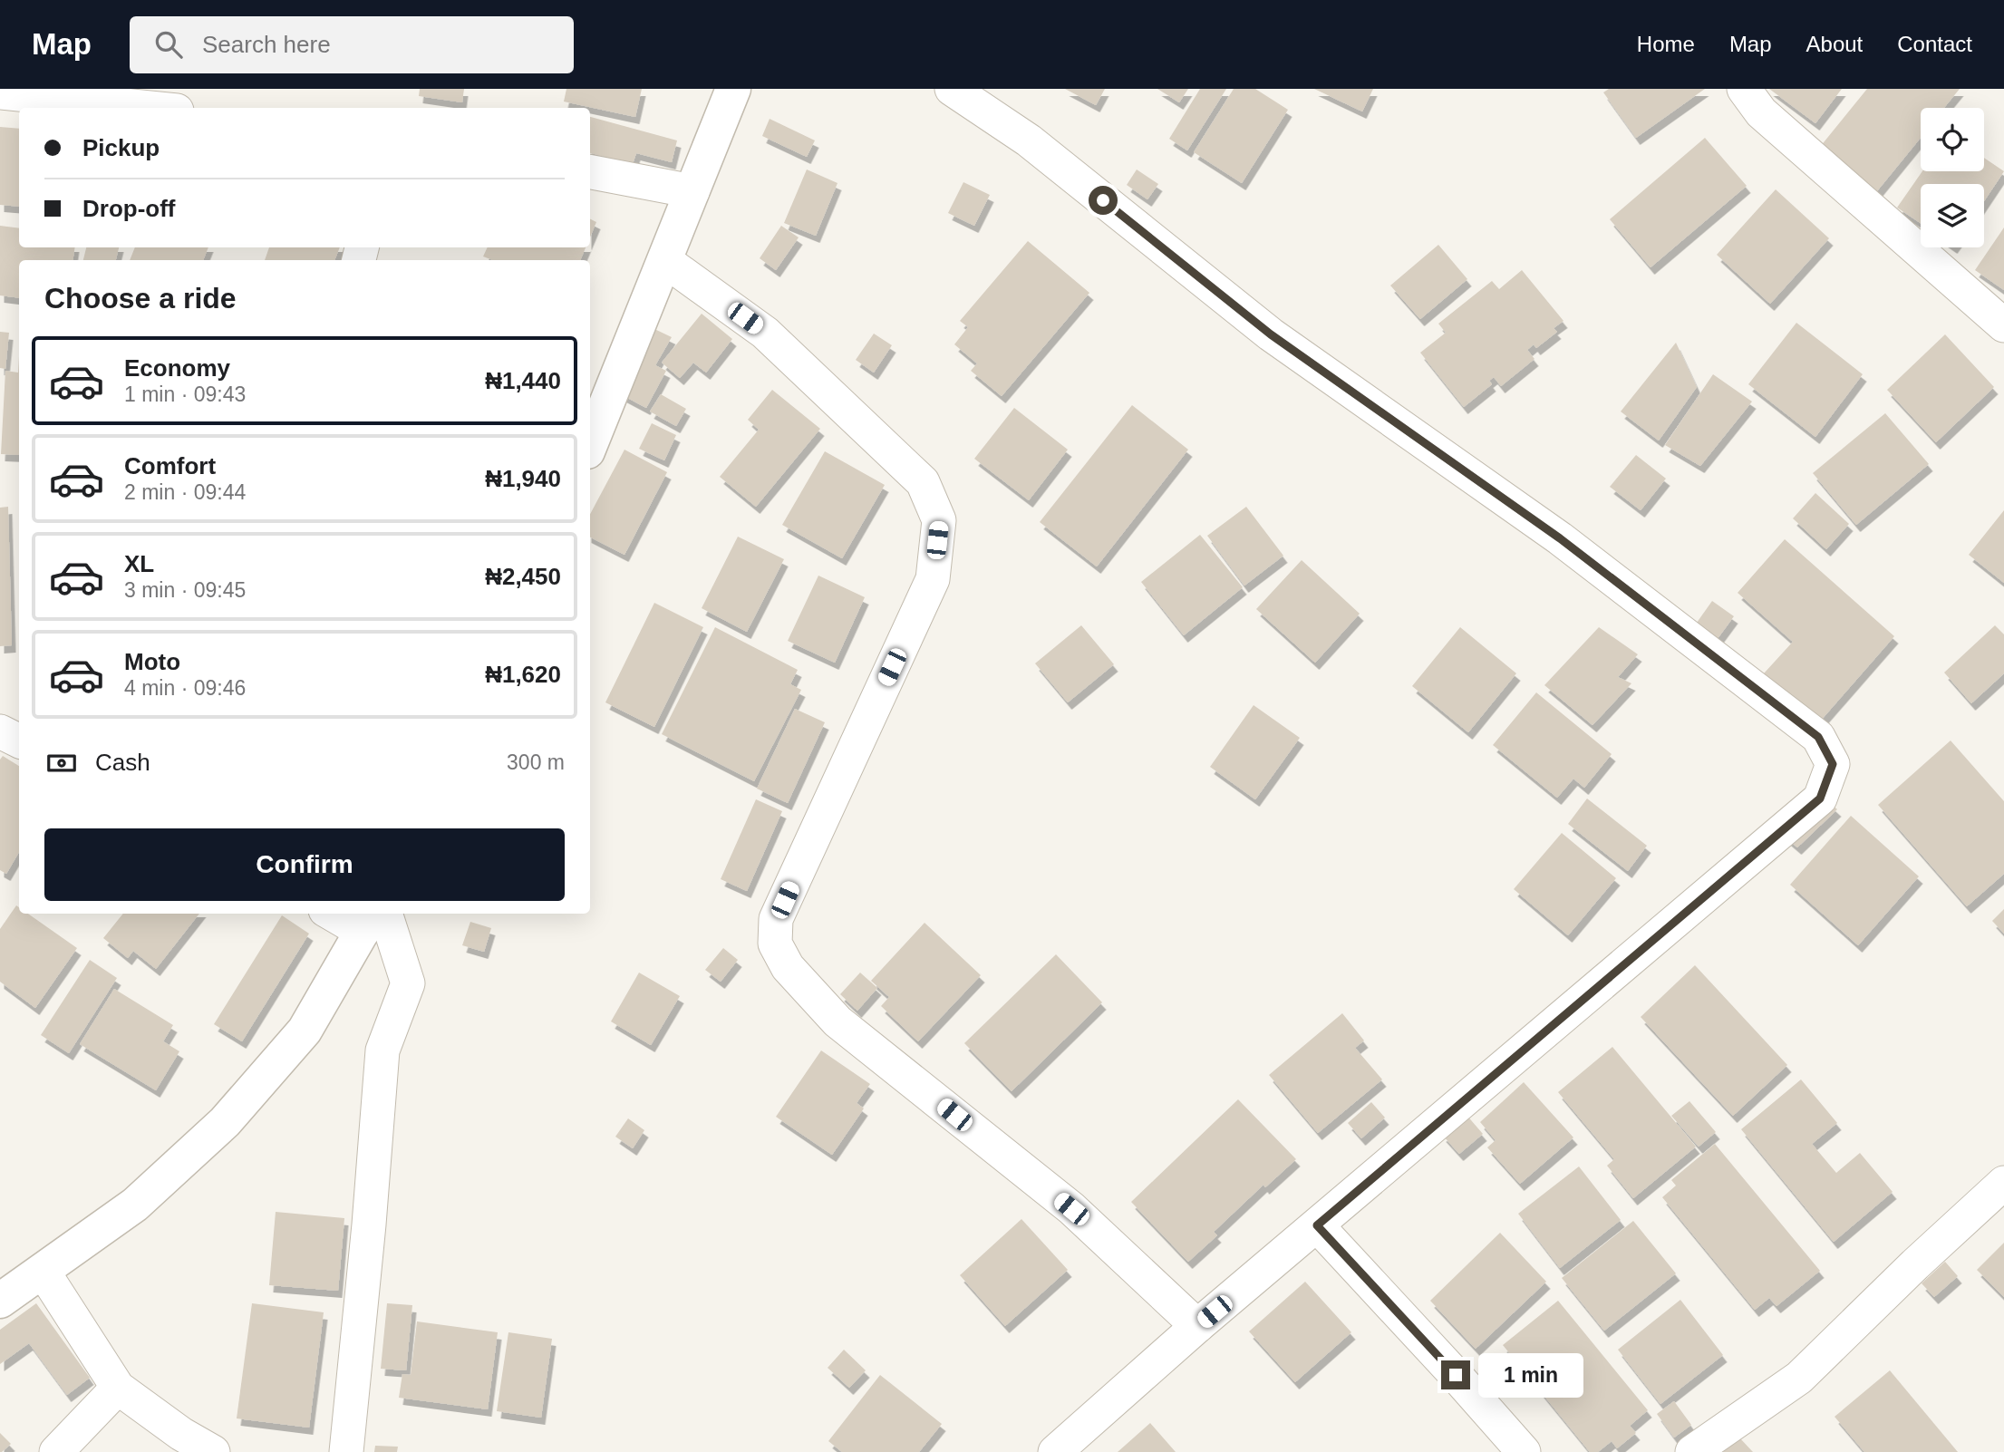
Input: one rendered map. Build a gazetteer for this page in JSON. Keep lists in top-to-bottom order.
{
  "page": {
    "header": "Map",
    "search": "Search here",
    "nav": [
      "Home",
      "Map",
      "About",
      "Contact"
    ],
    "banner": ["Pickup", "Drop-off"],
    "heading": "Choose a ride",
    "list": [
      {
        "name": "Economy",
        "note": "1 min · 09:43",
        "value": "₦1,440"
      },
      {
        "name": "Comfort",
        "note": "2 min · 09:44",
        "value": "₦1,940"
      },
      {
        "name": "XL",
        "note": "3 min · 09:45",
        "value": "₦2,450"
      },
      {
        "name": "Moto",
        "note": "4 min · 09:46",
        "value": "₦1,620"
      }
    ],
    "pay": ["Cash", "300 m"],
    "buttons": "Confirm",
    "bubble": "1 min"
  }
}
